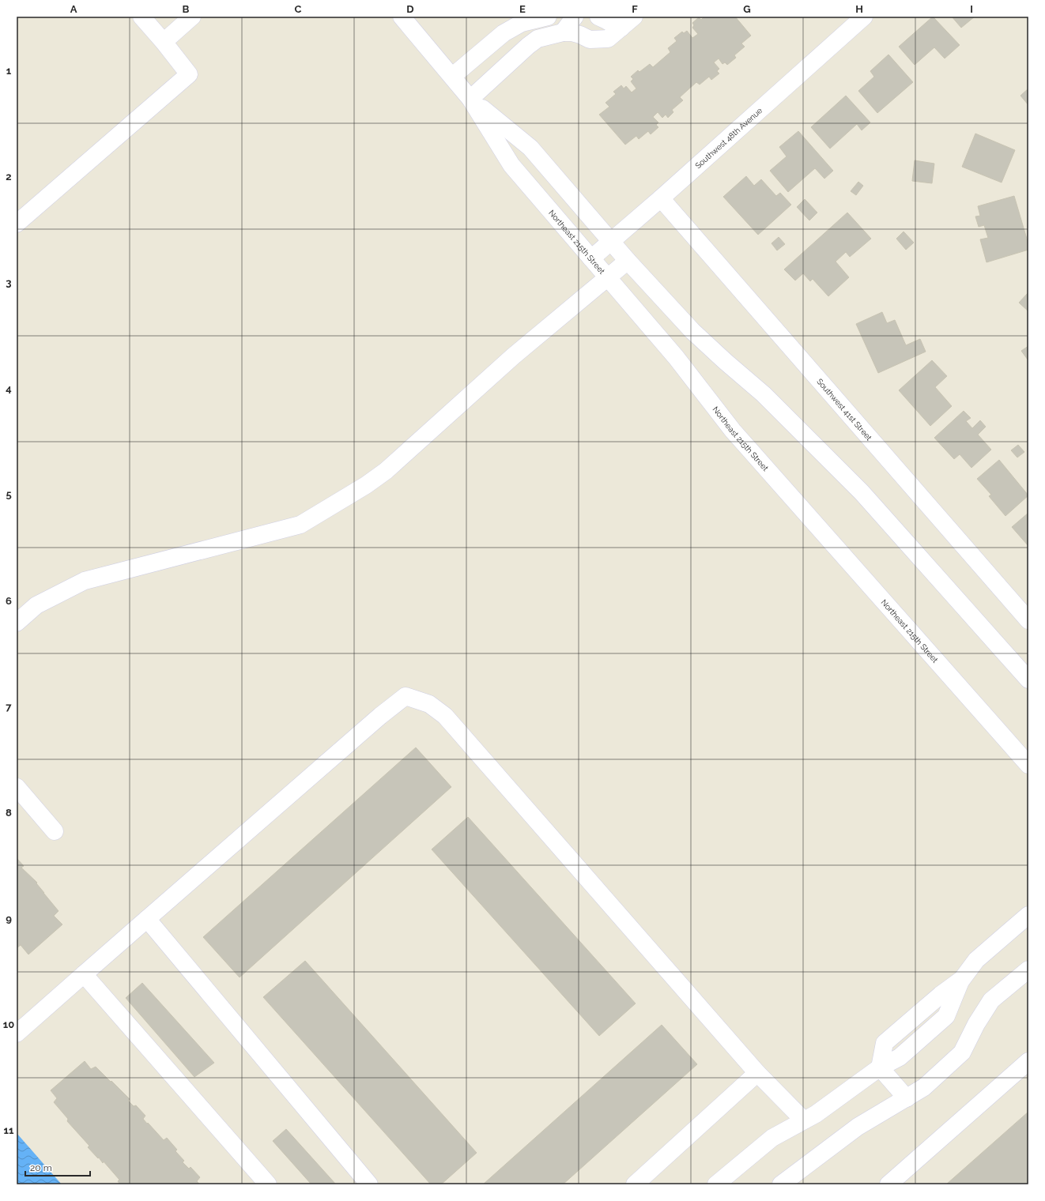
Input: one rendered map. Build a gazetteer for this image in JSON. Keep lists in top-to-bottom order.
{
  "streets": {
    "street": ["Southwest 48th Avenue", "Northeast 215th Street", "Southwest 41st Street"]
  },
  "crossings": [
    ["Southwest 48th Avenue", "Northeast 215th Street"],
    ["Southwest 48th Avenue", "Southwest 41st Street"]
  ],
  "scale_bar": "20 m",
  "grid": {
    "columns": [
      "A",
      "B",
      "C",
      "D",
      "E",
      "F",
      "G",
      "H",
      "I"
    ],
    "rows": [
      "1",
      "2",
      "3",
      "4",
      "5",
      "6",
      "7",
      "8",
      "9",
      "10",
      "11"
    ]
  }
}
